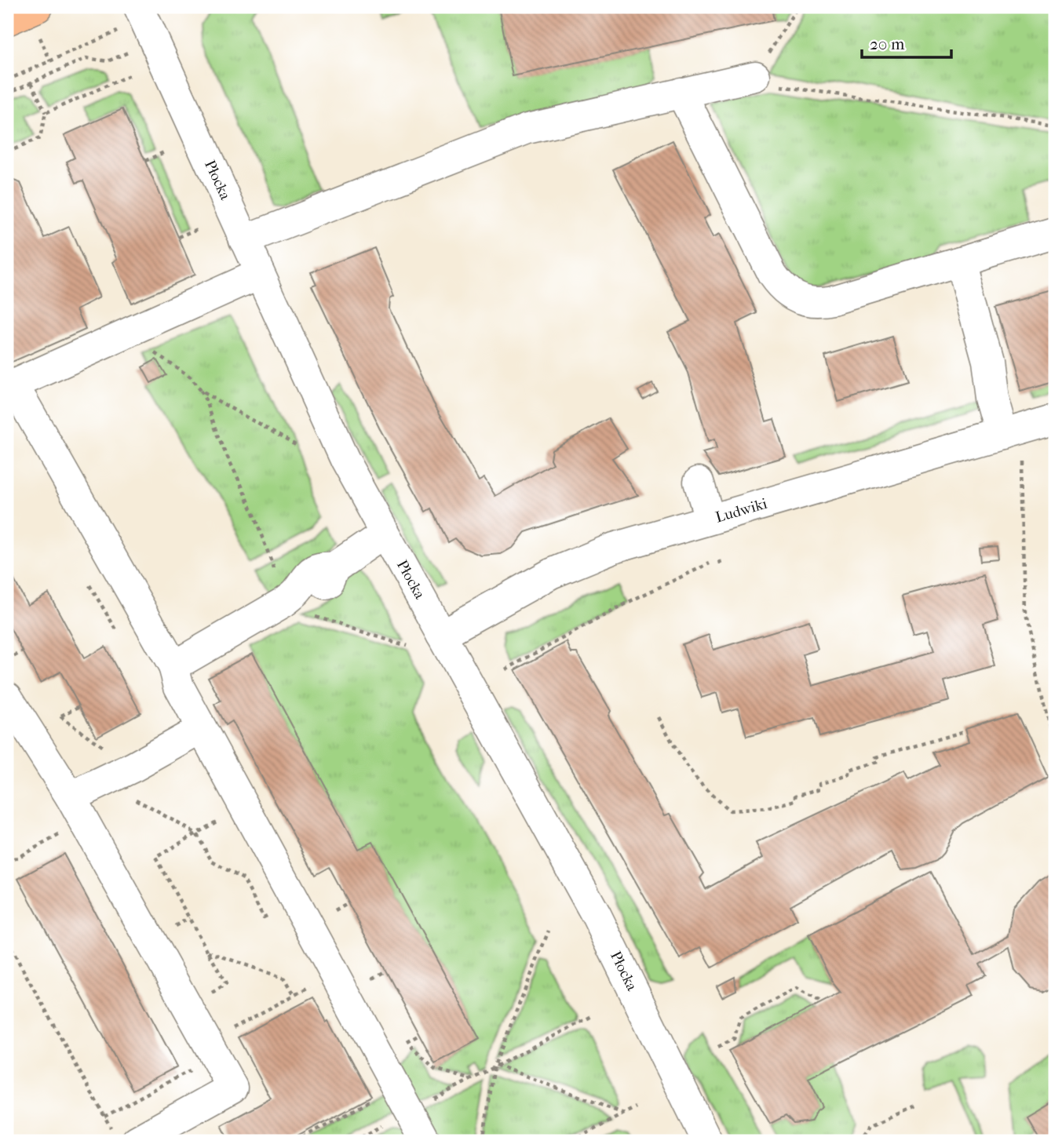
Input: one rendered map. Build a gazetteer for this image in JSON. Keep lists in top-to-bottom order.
{
  "streets": {
    "street": ["Płocka", "Ludwiki"]
  },
  "crossings": [
    ["Płocka", "Ludwiki"]
  ],
  "scale_bar": "20 m"
}
